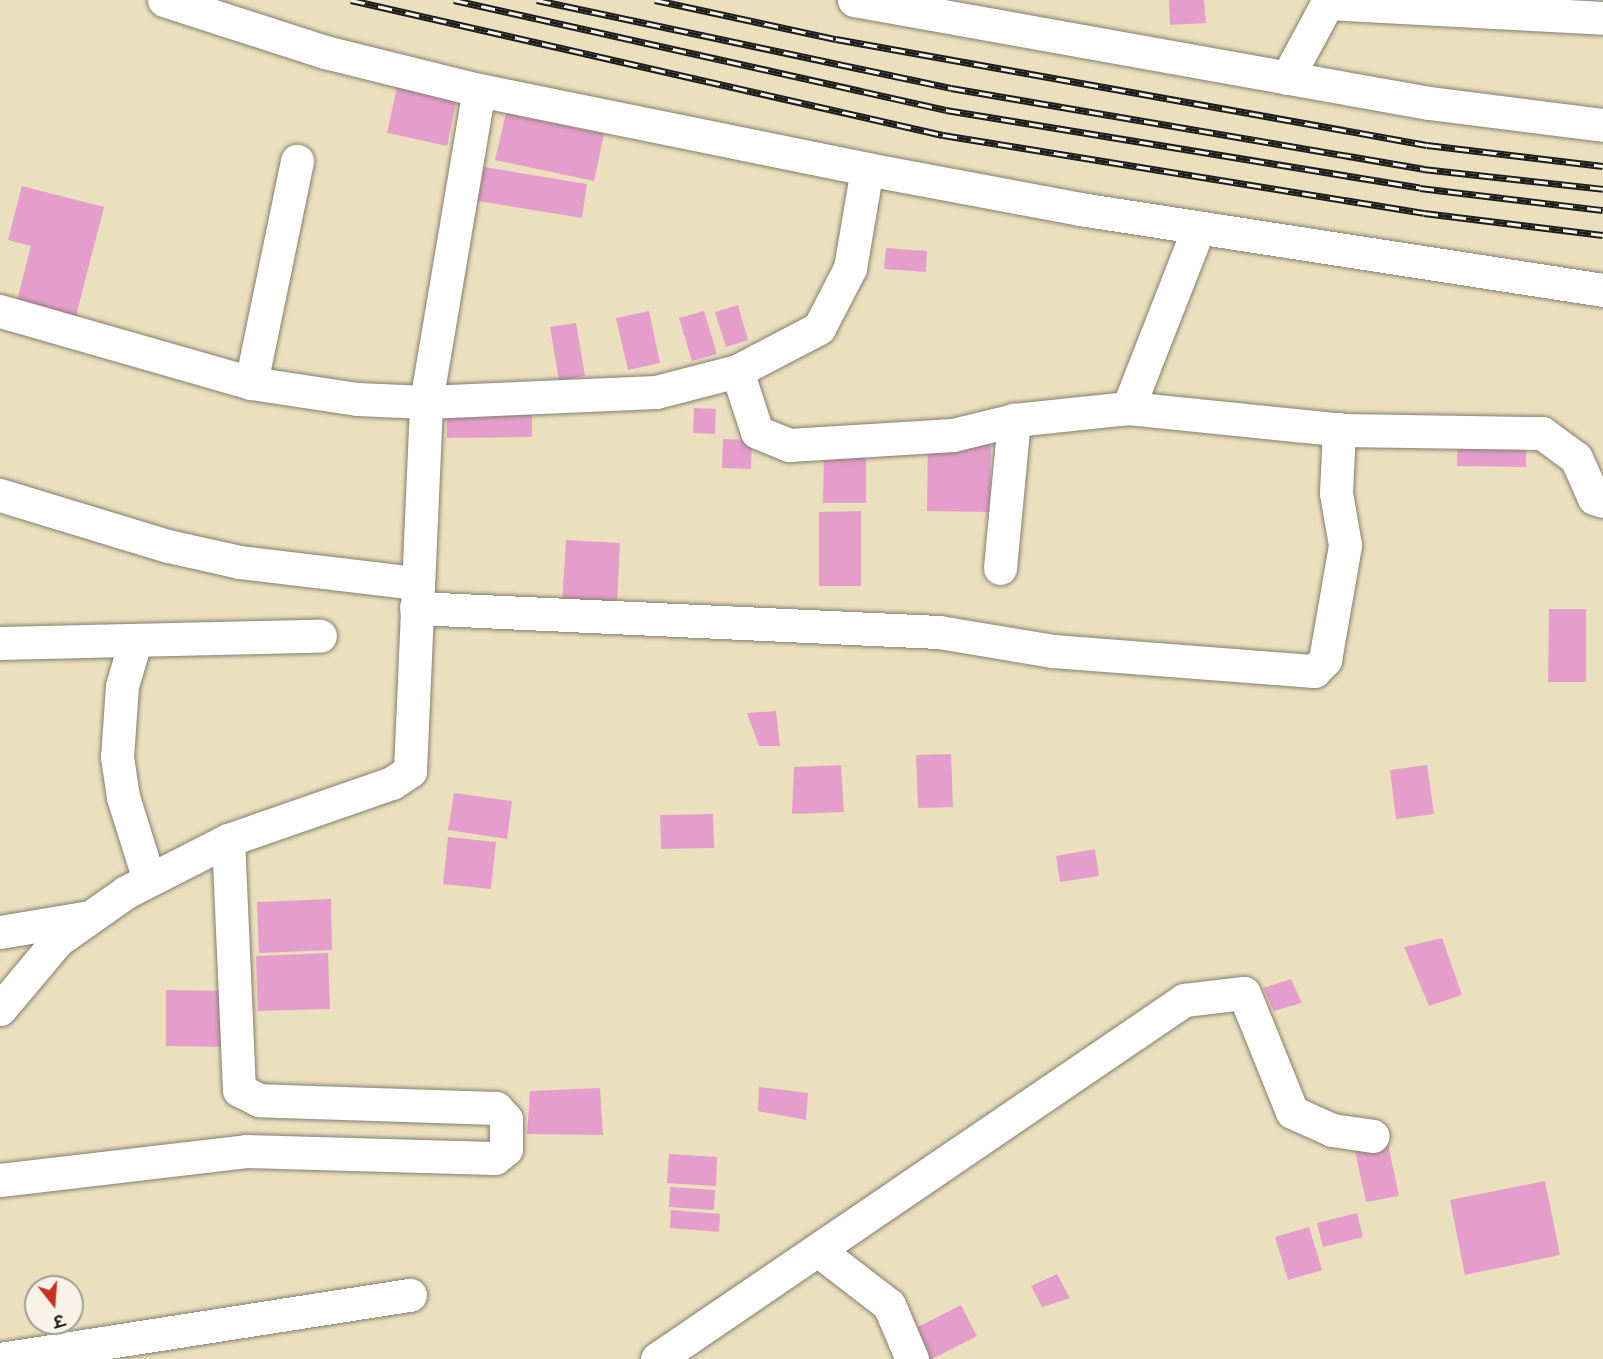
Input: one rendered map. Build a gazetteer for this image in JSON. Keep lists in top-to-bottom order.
{
  "north": "bottom"
}
